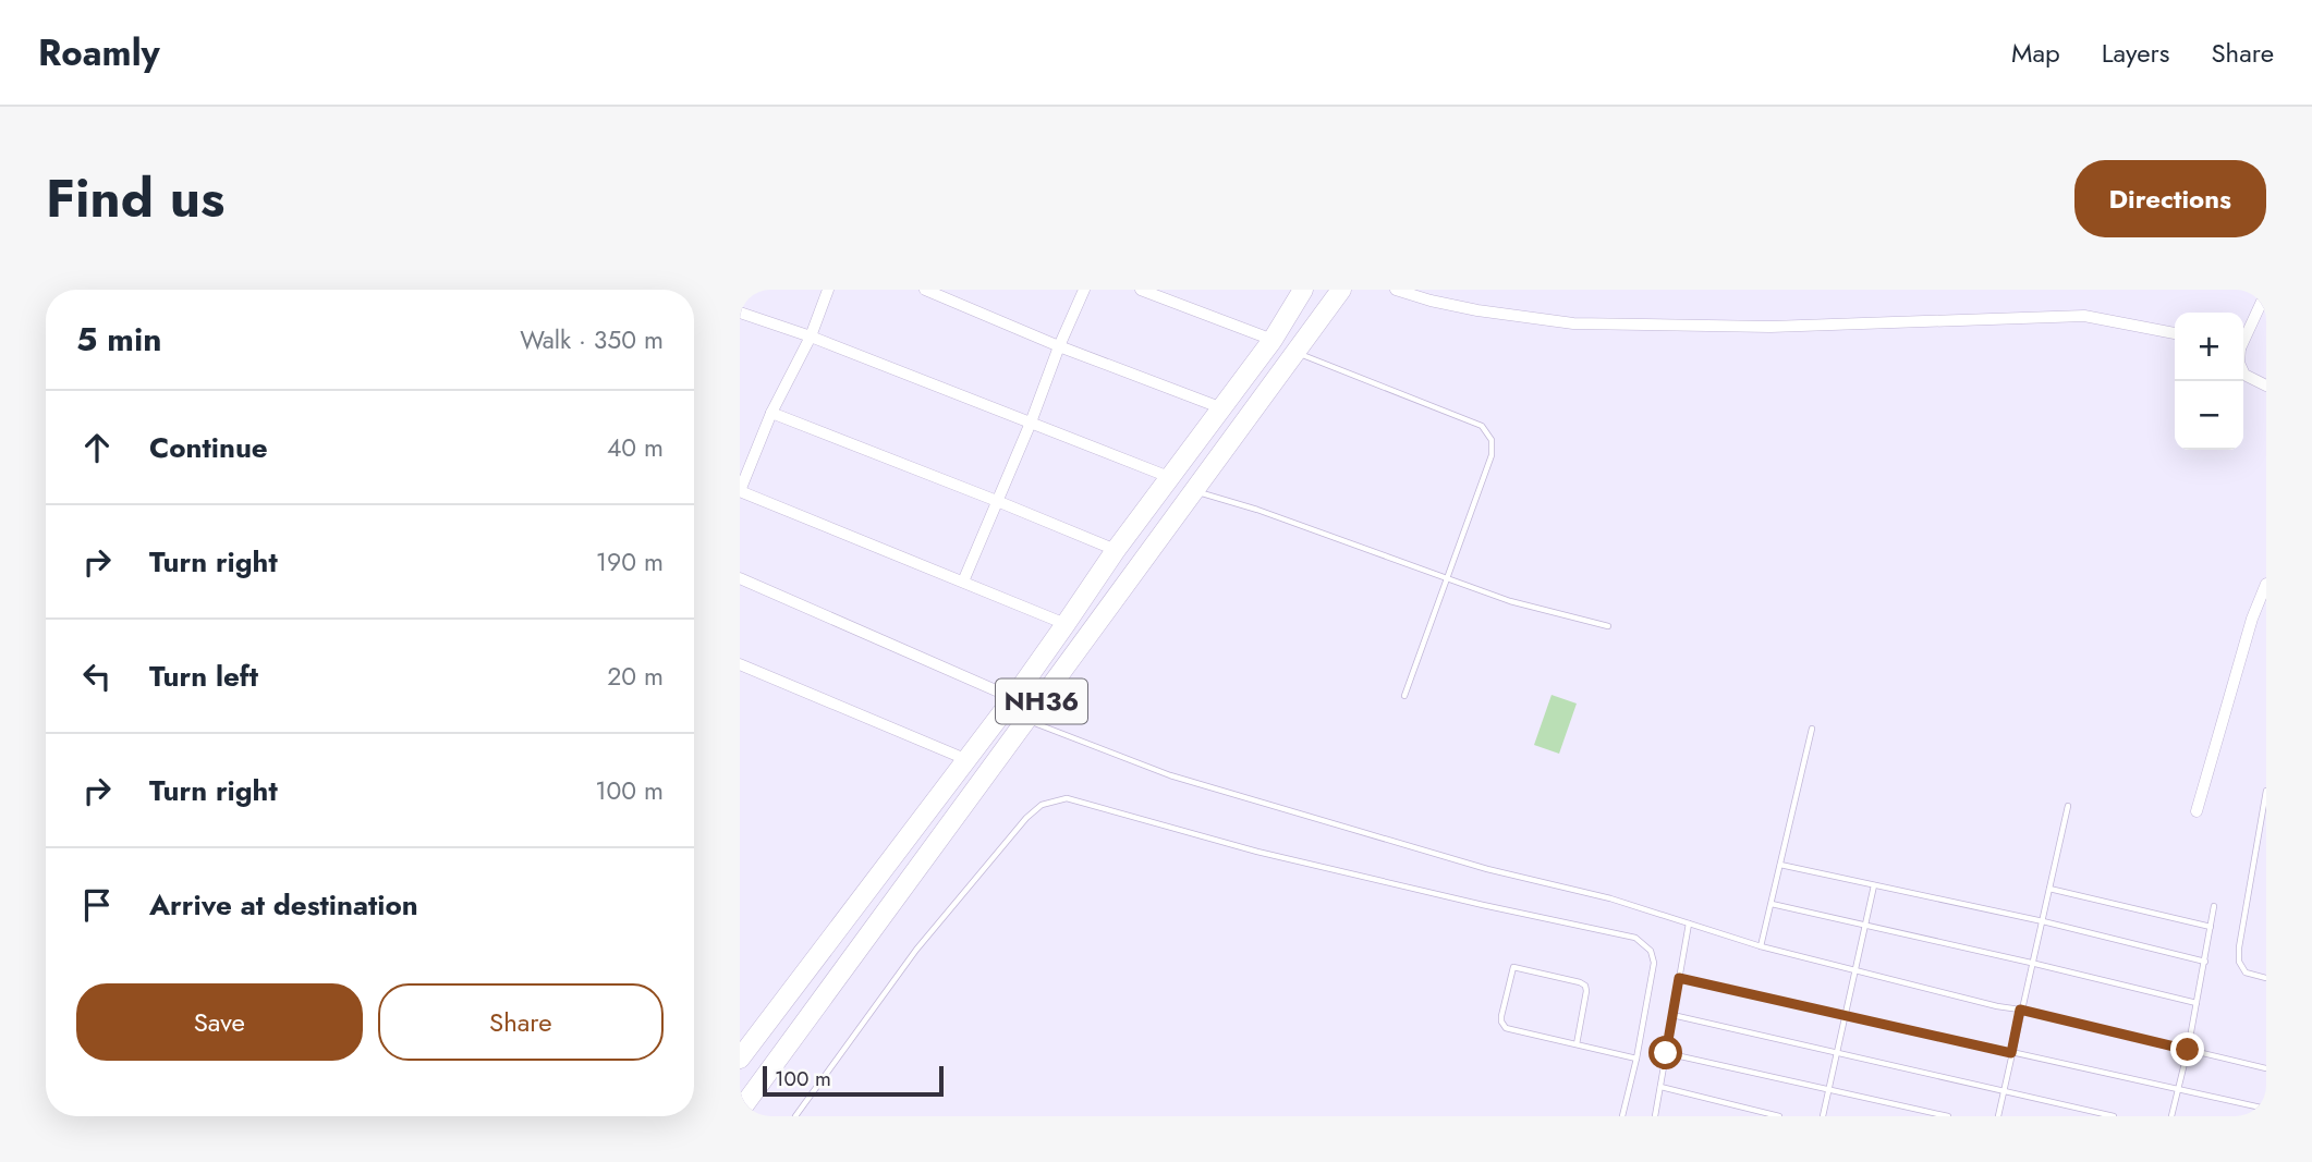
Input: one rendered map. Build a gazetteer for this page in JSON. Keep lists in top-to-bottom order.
{
  "streets": {
    "highway": ["NH36"]
  },
  "scale_bar": "100 m",
  "page": {
    "header": "Roamly",
    "nav": ["Map", "Layers", "Share"],
    "title": "Find us",
    "buttons": [
      "Directions",
      ["Save", "Share"]
    ],
    "heading": ["5 min", "Walk · 350 m"],
    "map_buttons": ["+", "−"],
    "list": [
      ["Continue", "40 m"],
      ["Turn right", "190 m"],
      ["Turn left", "20 m"],
      ["Turn right", "100 m"],
      "Arrive at destination"
    ],
    "scale": "100 m"
  }
}
